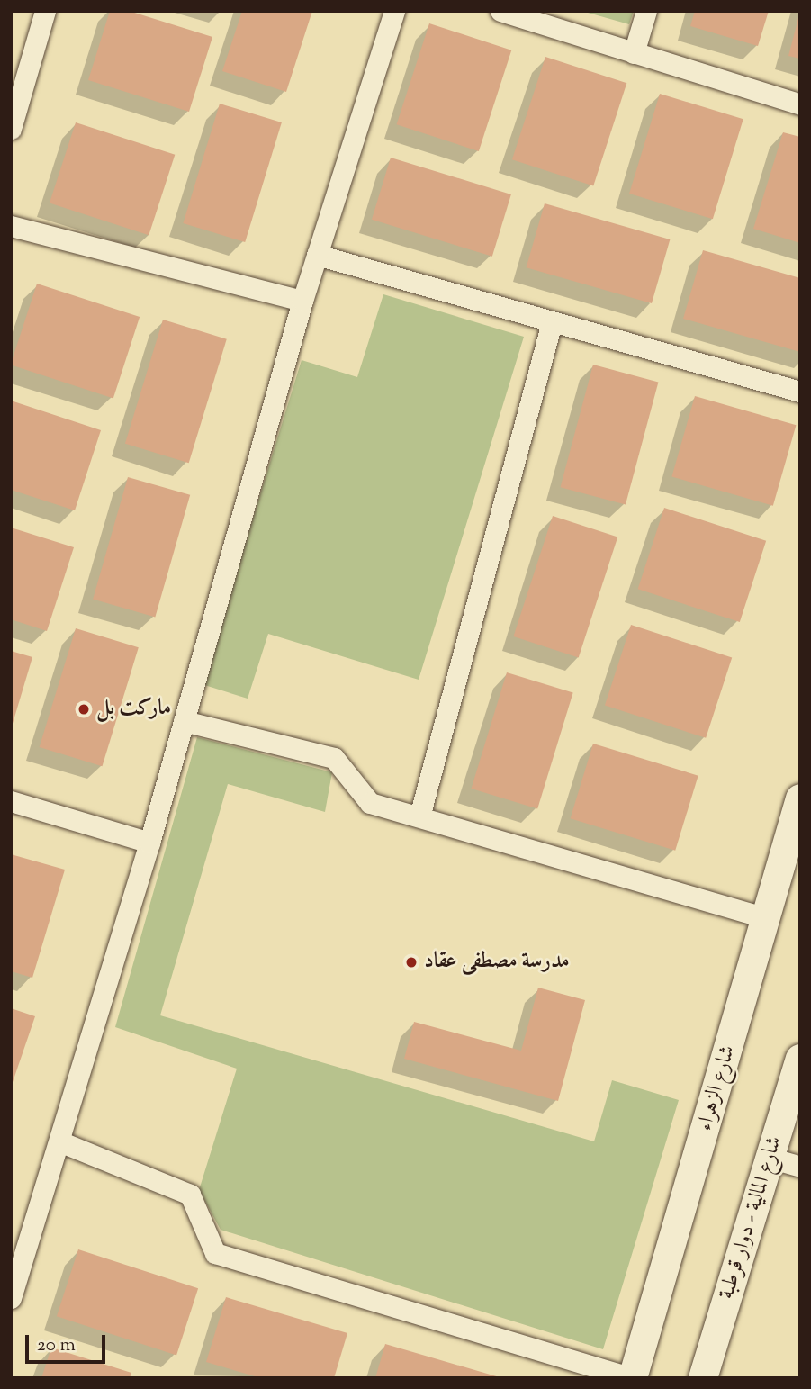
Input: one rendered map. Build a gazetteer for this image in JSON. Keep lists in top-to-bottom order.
{
  "streets": {
    "main road": ["شارع الزهراء", "شارع المالية - دوار قرطبة"]
  },
  "places": ["ماركت بل", "مدرسة مصطفى عقاد"],
  "scale_bar": "20 m"
}
